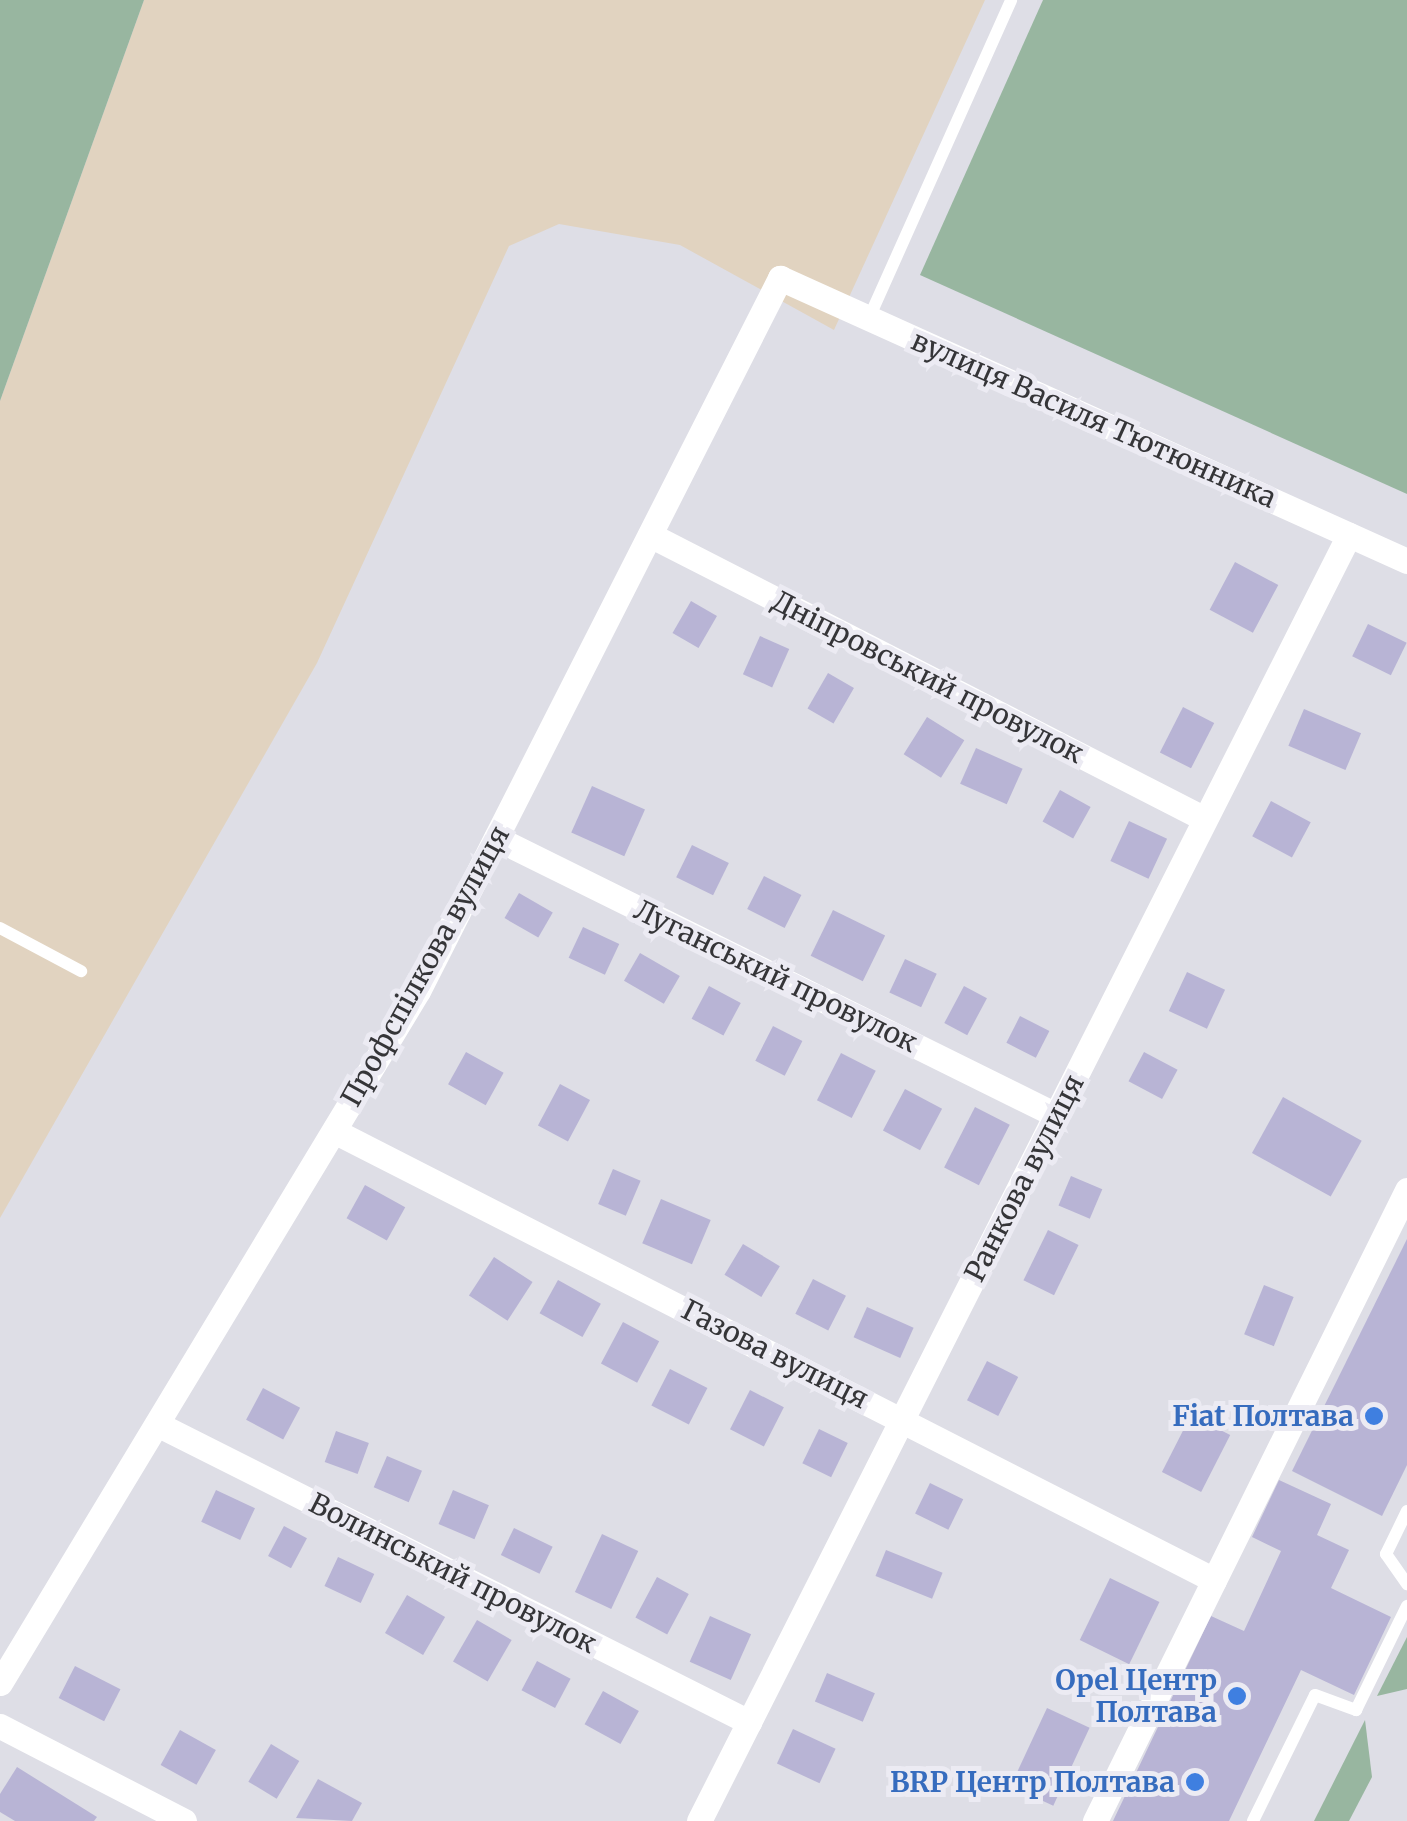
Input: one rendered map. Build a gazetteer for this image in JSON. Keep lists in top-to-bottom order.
{
  "streets": {
    "street": [
      "вулиця Василя Тютюнника",
      "Дніпровський провулок",
      "Профспілкова вулиця",
      "Луганський провулок",
      "Ранкова вулиця",
      "Газова вулиця",
      "Волинський провулок"
    ]
  },
  "crossings": [
    ["вулиця Василя Тютюнника", "Профспілкова вулиця"],
    ["вулиця Василя Тютюнника", "Ранкова вулиця"],
    ["Дніпровський провулок", "Профспілкова вулиця"],
    ["Дніпровський провулок", "Ранкова вулиця"],
    ["Профспілкова вулиця", "Луганський провулок"],
    ["Профспілкова вулиця", "Газова вулиця"],
    ["Профспілкова вулиця", "Волинський провулок"],
    ["Луганський провулок", "Ранкова вулиця"],
    ["Ранкова вулиця", "Газова вулиця"],
    ["Ранкова вулиця", "Волинський провулок"]
  ],
  "places": ["Fiat Полтава", "Opel Центр Полтава", "BRP Центр Полтава"]
}
